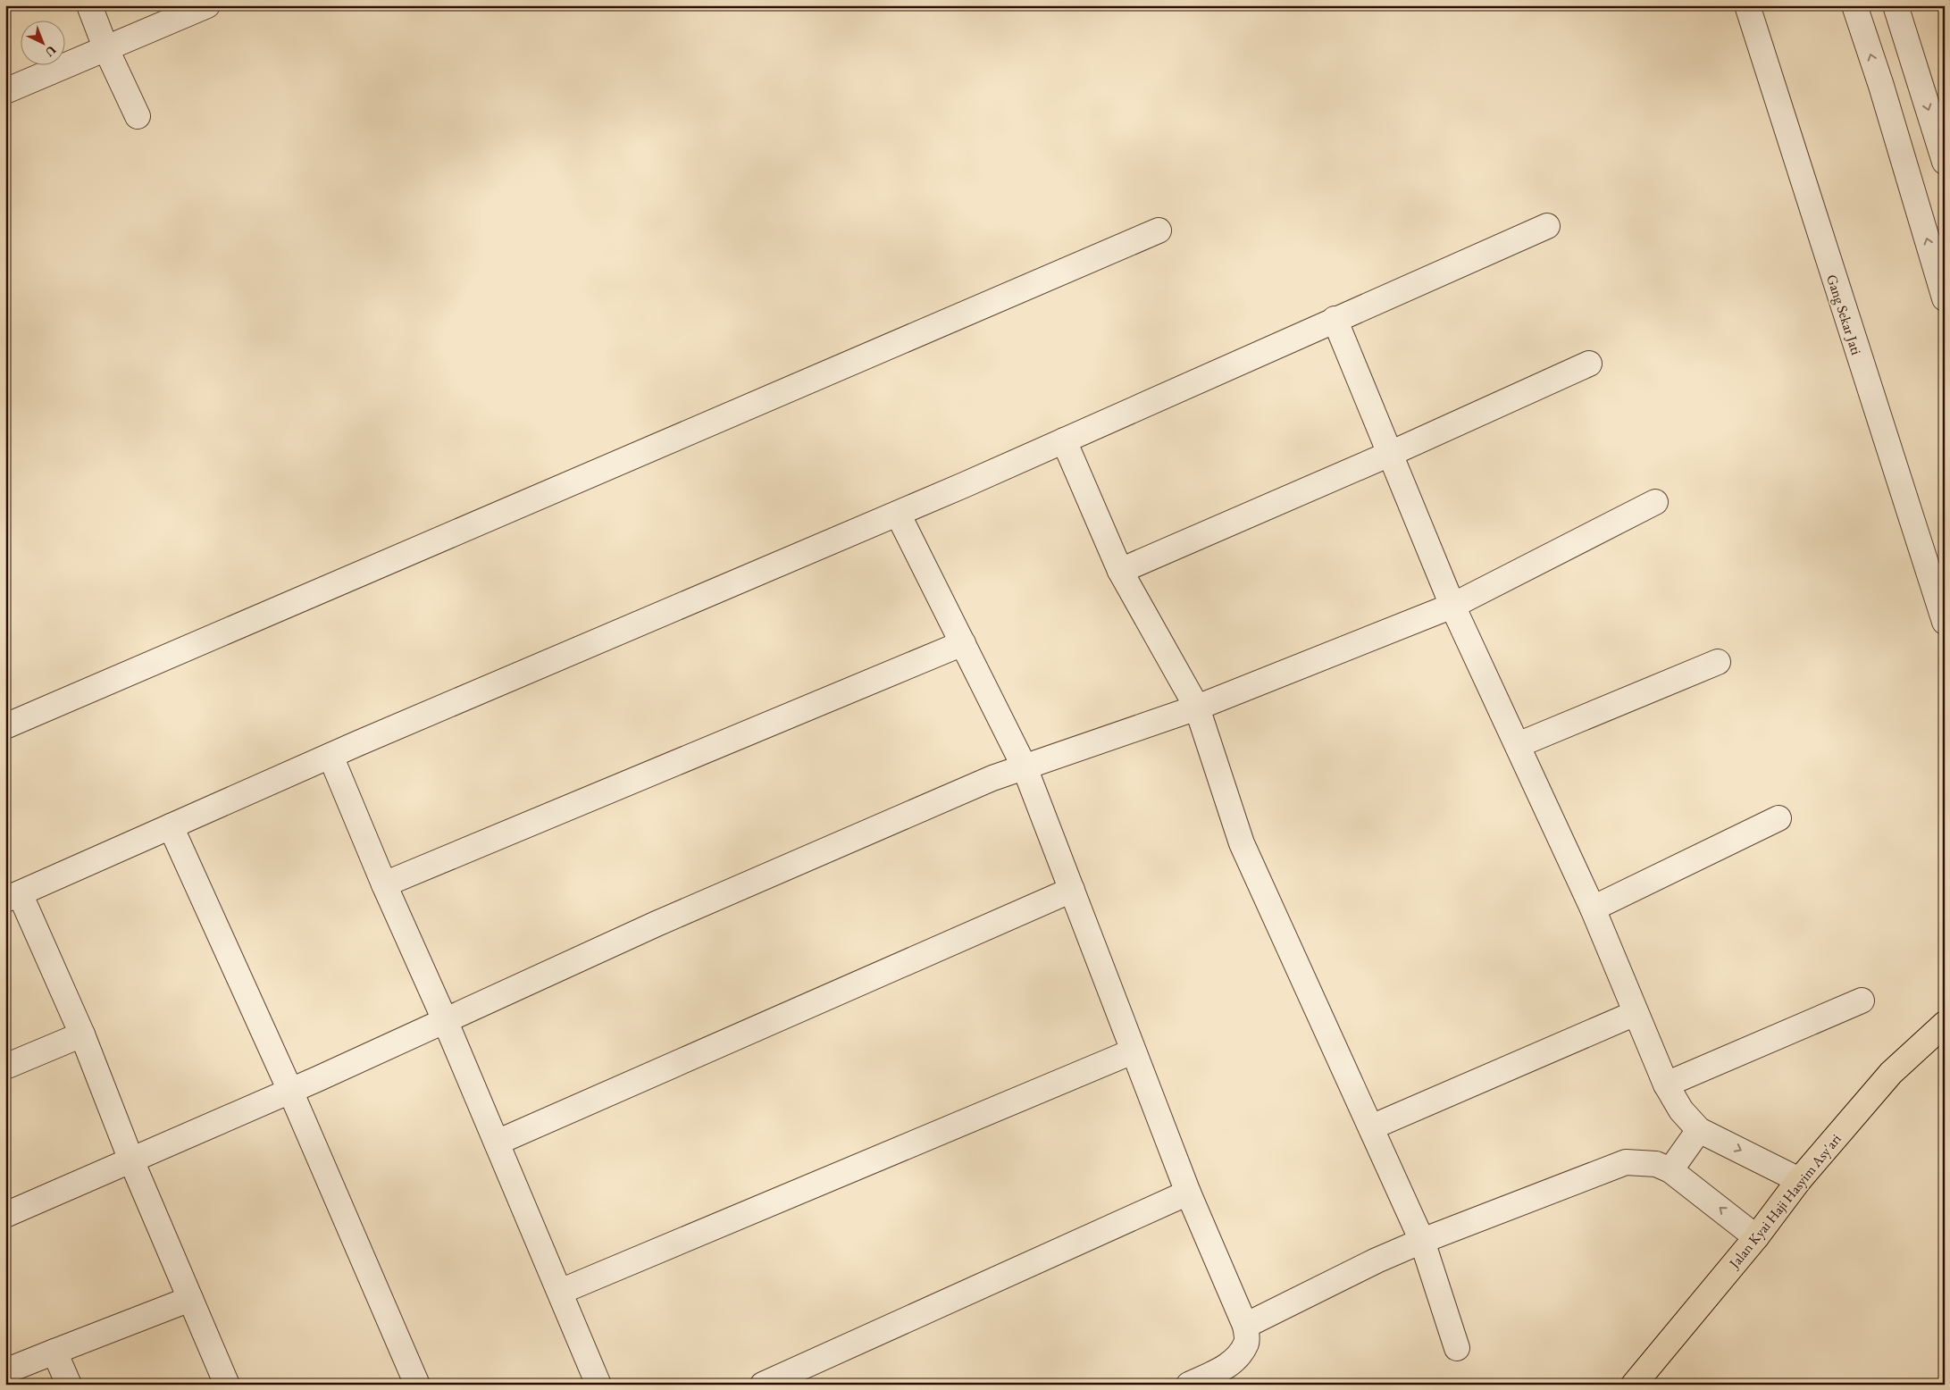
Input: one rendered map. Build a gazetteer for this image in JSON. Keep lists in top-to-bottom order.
{
  "streets": {
    "highway": ["Jalan Kyai Haji Hasyim Asy'ari"],
    "street": ["Gang Sekar Jati"]
  },
  "north": "bottom right"
}
